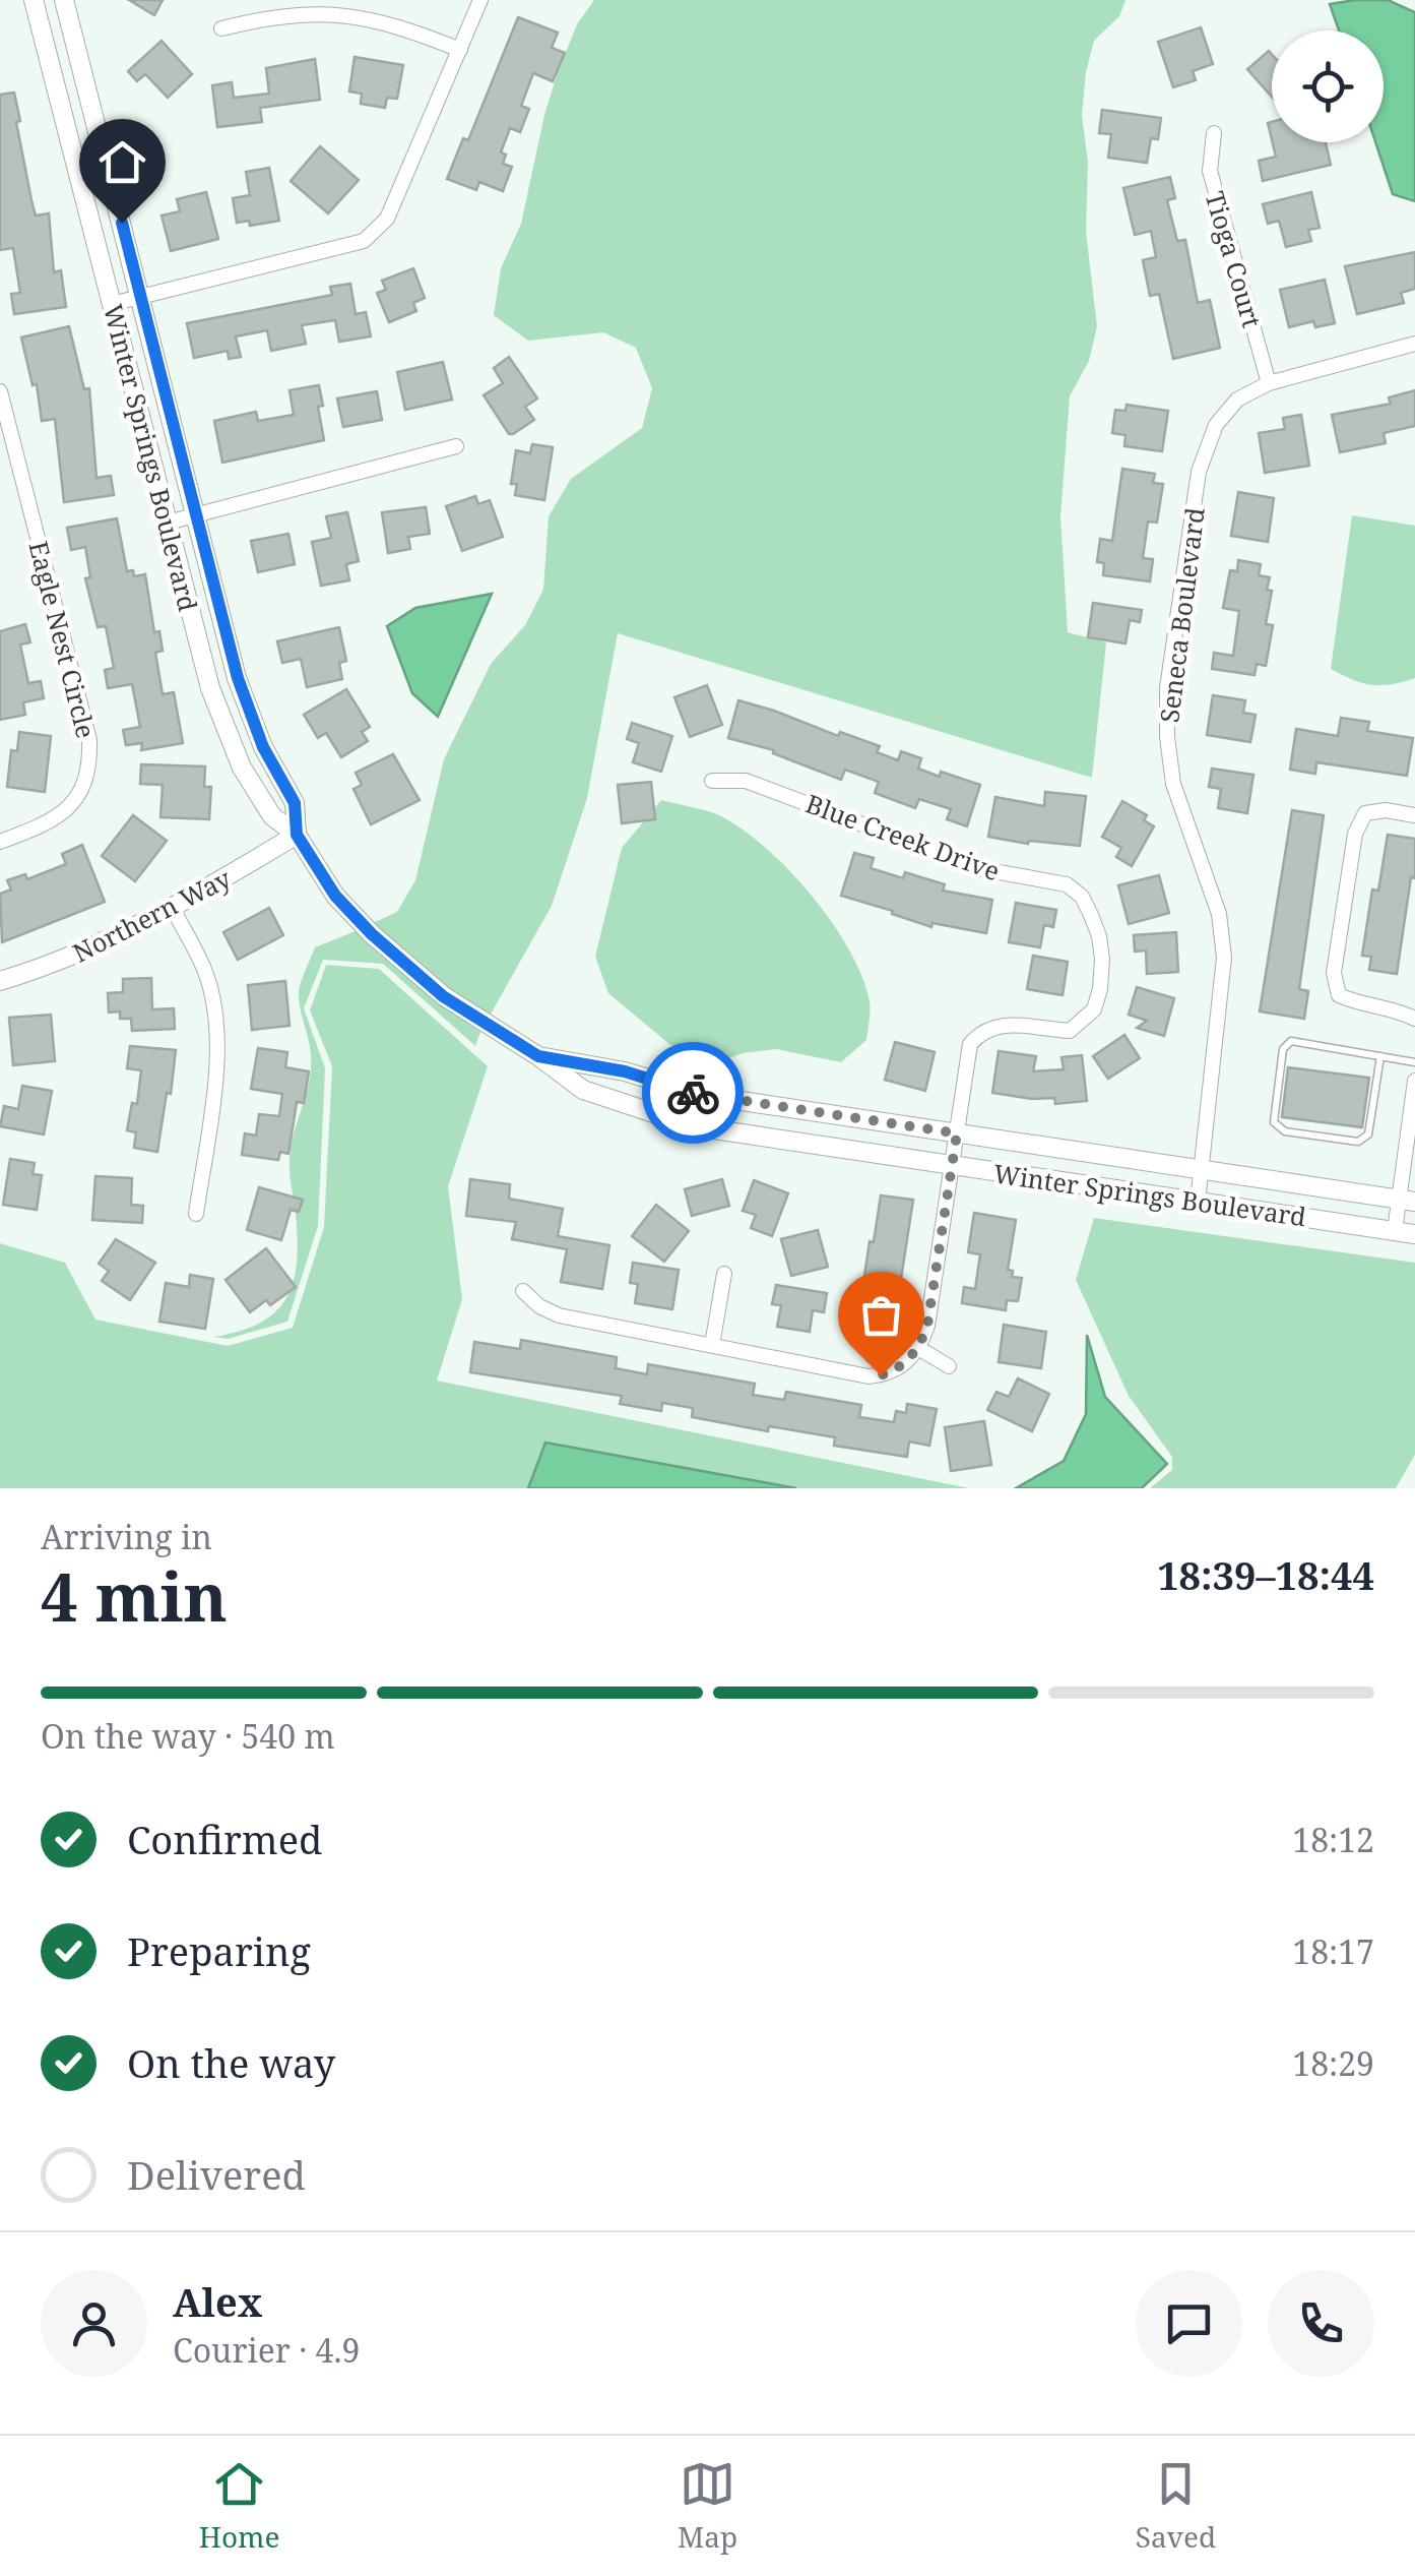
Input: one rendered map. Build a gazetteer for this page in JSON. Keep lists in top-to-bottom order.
{
  "streets": {
    "street": [
      "Tioga Court",
      "Winter Springs Boulevard",
      "Seneca Boulevard",
      "Eagle Nest Circle",
      "Blue Creek Drive",
      "Northern Way"
    ]
  },
  "crossings": [
    ["Tioga Court", "Seneca Boulevard"],
    ["Winter Springs Boulevard", "Seneca Boulevard"],
    ["Winter Springs Boulevard", "Blue Creek Drive"],
    ["Winter Springs Boulevard", "Northern Way"]
  ],
  "page": {
    "heading": ["4 min", "Arriving in", "18:39–18:44"],
    "panel": ["Alex", "Courier · 4.9"],
    "bar": "On the way · 540 m",
    "list": [
      ["Confirmed", "18:12"],
      ["Preparing", "18:17"],
      ["On the way", "18:29"],
      "Delivered"
    ],
    "tabs": ["Home", "Map", "Saved"]
  }
}
